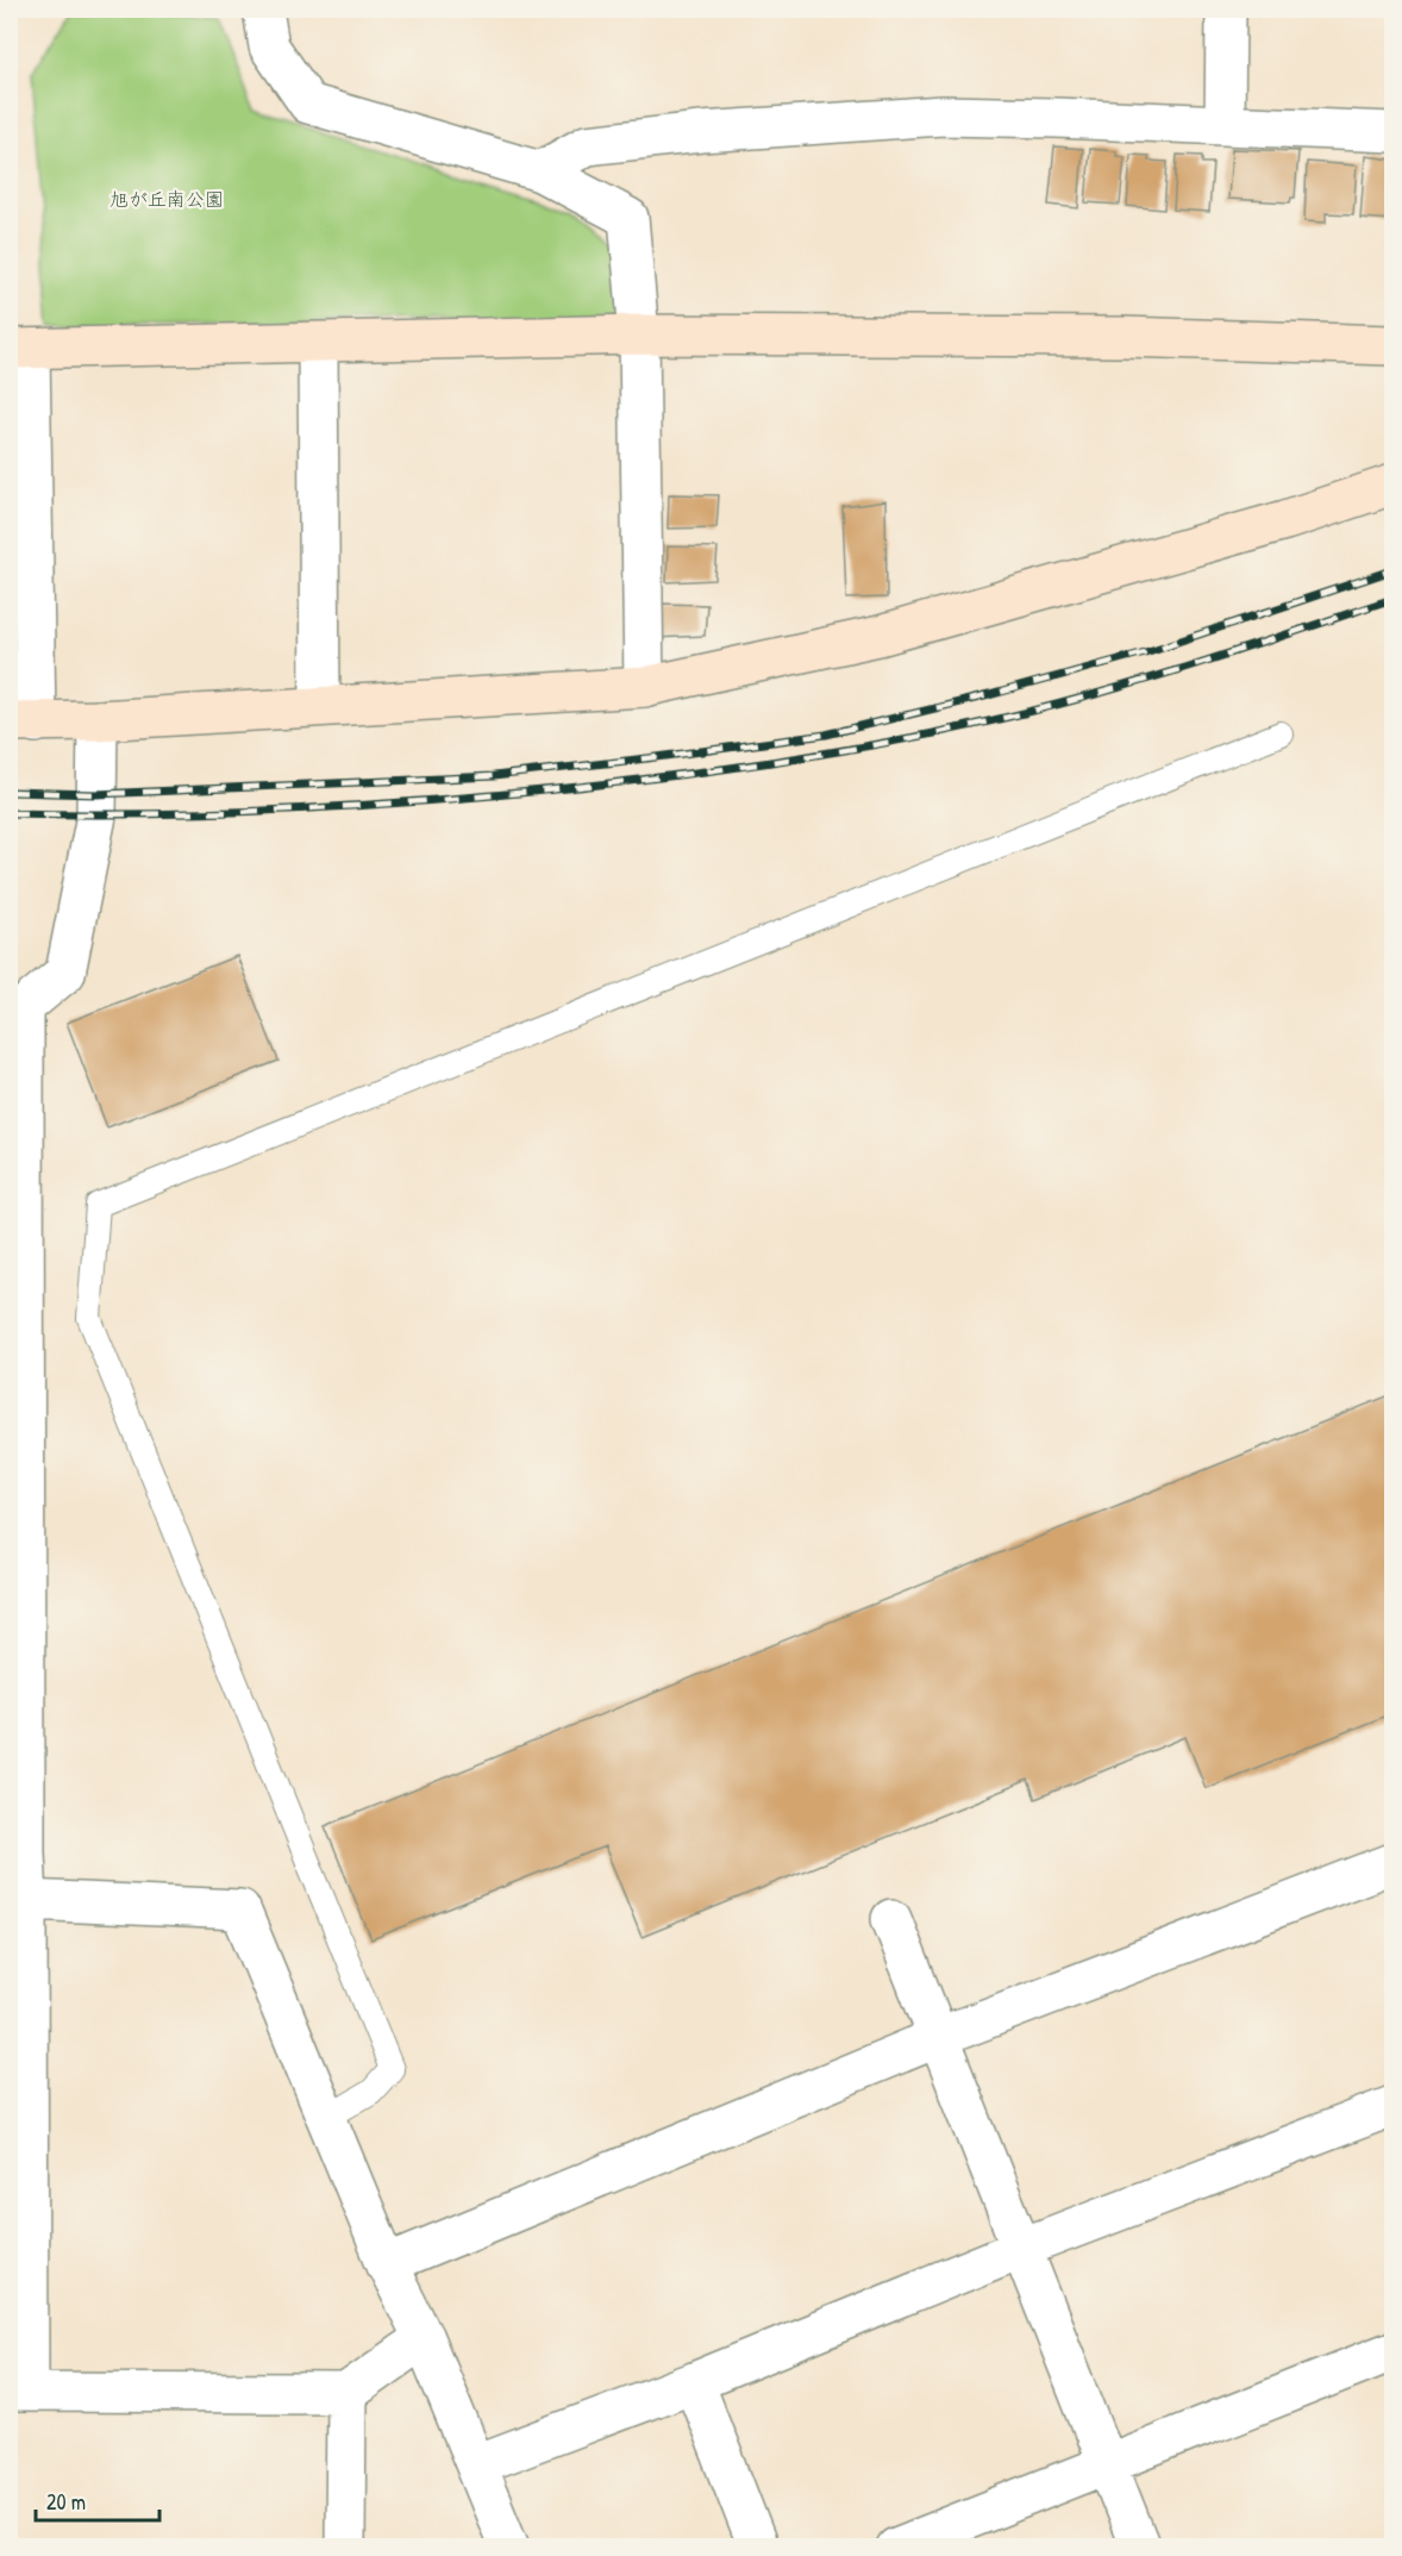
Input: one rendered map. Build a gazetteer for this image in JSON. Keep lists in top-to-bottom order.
{
  "parks": ["旭が丘南公園"],
  "scale_bar": "20 m"
}
